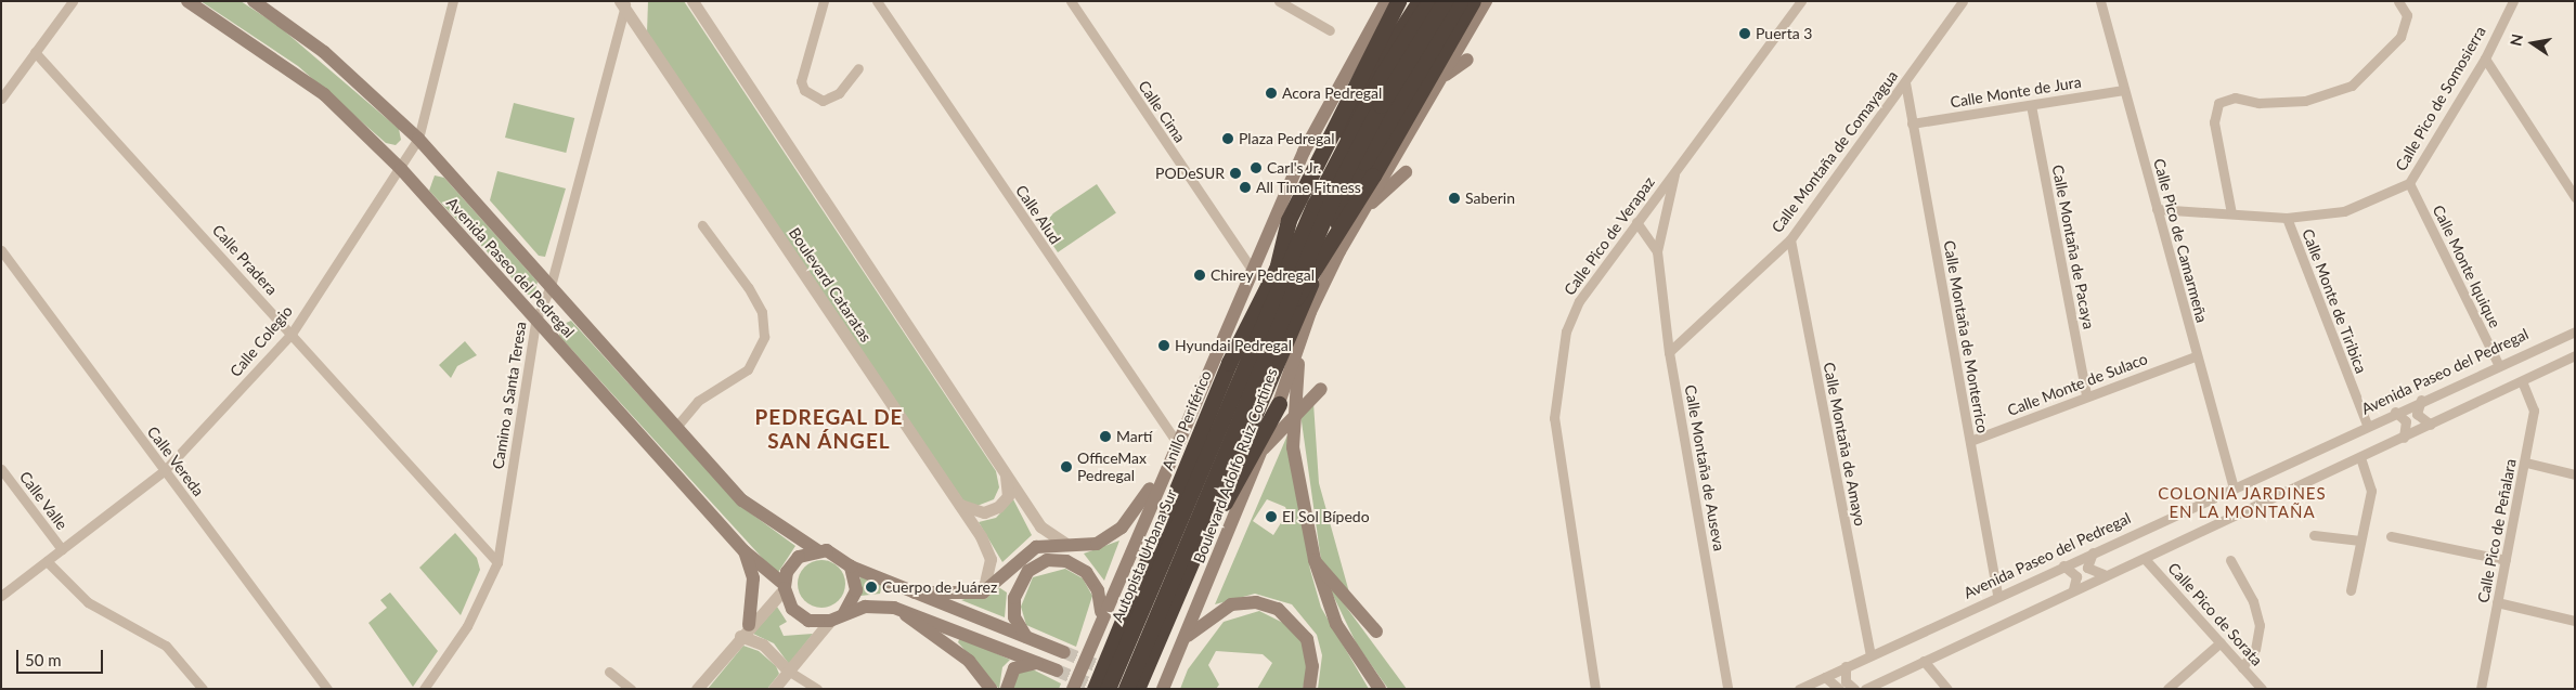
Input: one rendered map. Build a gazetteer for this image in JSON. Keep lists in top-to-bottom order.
{
  "streets": {
    "highway": ["Anillo Periférico", "Autopista Urbana Sur"],
    "main road": ["Avenida Paseo del Pedregal", "Boulevard Adolfo Ruiz Cortines"],
    "street": [
      "Calle Monte de Jura",
      "Calle Pico de Somosierra",
      "Calle Cima",
      "Calle Montaña de Comayagua",
      "Calle Alud",
      "Calle Pico de Verapaz",
      "Calle Pico de Camarmeña",
      "Calle Montaña de Pacaya",
      "Calle Pradera",
      "Calle Monte Iquique",
      "Boulevard Cataratas",
      "Calle Monte de Tiribica",
      "Calle Montaña de Monterrico",
      "Calle Colegio",
      "Calle Monte de Sulaco",
      "Camino a Santa Teresa",
      "Calle Montaña de Amayo",
      "Calle Vereda",
      "Calle Montaña de Auseva",
      "Calle Valle",
      "Calle Pico de Peñalara",
      "Calle Pico de Sorata"
    ]
  },
  "crossings": [
    ["Calle Monte de Jura", "Calle Pico de Camarmeña"],
    ["Calle Monte de Jura", "Calle Montaña de Pacaya"],
    ["Calle Monte de Jura", "Calle Montaña de Monterrico"],
    ["Calle Pico de Somosierra", "Calle Pico de Camarmeña"],
    ["Calle Pico de Somosierra", "Calle Monte Iquique"],
    ["Calle Pico de Somosierra", "Calle Monte de Tiribica"],
    ["Calle Montaña de Comayagua", "Calle Montaña de Monterrico"],
    ["Calle Montaña de Comayagua", "Calle Montaña de Amayo"],
    ["Calle Montaña de Comayagua", "Calle Montaña de Auseva"],
    ["Calle Pico de Verapaz", "Calle Montaña de Auseva"],
    ["Calle Pico de Camarmeña", "Avenida Paseo del Pedregal"],
    ["Calle Pico de Camarmeña", "Calle Monte de Sulaco"],
    ["Calle Montaña de Pacaya", "Calle Monte de Sulaco"],
    ["Calle Pradera", "Calle Colegio"],
    ["Calle Pradera", "Camino a Santa Teresa"],
    ["Calle Monte Iquique", "Avenida Paseo del Pedregal"],
    ["Avenida Paseo del Pedregal", "Calle Monte de Tiribica"],
    ["Avenida Paseo del Pedregal", "Calle Montaña de Monterrico"],
    ["Avenida Paseo del Pedregal", "Calle Colegio"],
    ["Avenida Paseo del Pedregal", "Camino a Santa Teresa"],
    ["Avenida Paseo del Pedregal", "Calle Montaña de Amayo"],
    ["Boulevard Cataratas", "Camino a Santa Teresa"],
    ["Calle Montaña de Monterrico", "Calle Monte de Sulaco"],
    ["Calle Colegio", "Calle Vereda"],
    ["Calle Colegio", "Calle Valle"]
  ],
  "districts": ["PEDREGAL DE SAN ÁNGEL", "COLONIA JARDINES EN LA MONTAÑA"],
  "places": [
    "Puerta 3",
    "Acora Pedregal",
    "Plaza Pedregal",
    "Carl's Jr.",
    "PODeSUR",
    "All Time Fitness",
    "Saberin",
    "Chirey Pedregal",
    "Hyundai Pedregal",
    "Martí",
    "OfficeMax Pedregal",
    "El Sol Bípedo",
    "Cuerpo de Juárez"
  ],
  "scale_bar": "50 m",
  "north": "left"
}
